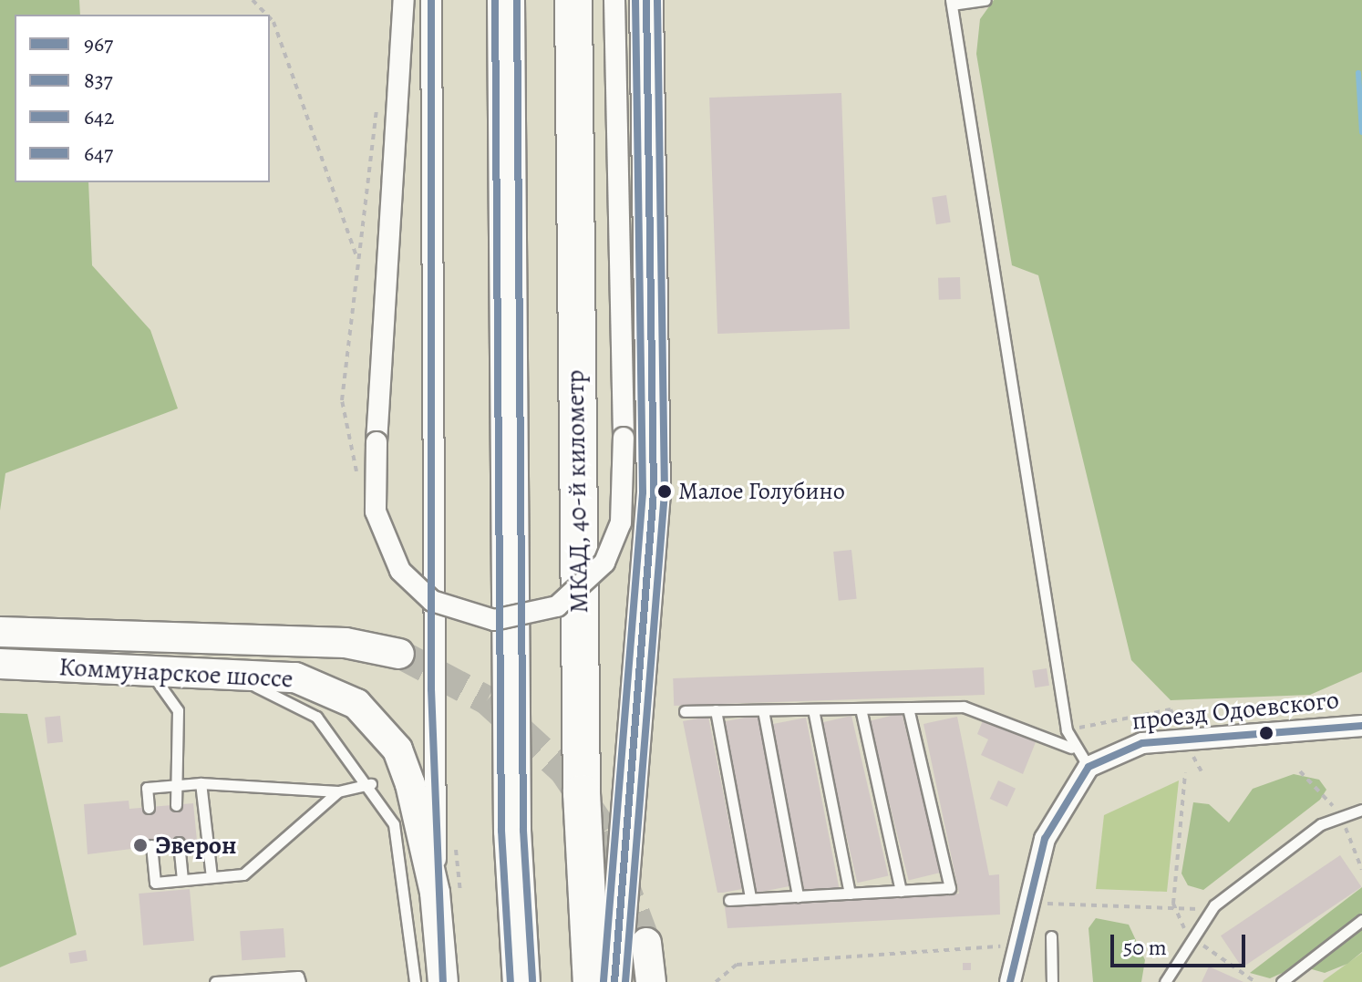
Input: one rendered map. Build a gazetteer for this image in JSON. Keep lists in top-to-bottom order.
{
  "streets": {
    "highway": ["МКАД, 40-й километр"],
    "main road": ["Коммунарское шоссе"],
    "street": ["проезд Одоевского"]
  },
  "places": ["Малое Голубино", "Эверон"],
  "lines": [
    "transit line 967",
    "transit line 837",
    "transit line 642",
    "transit line 647"
  ],
  "legend": [
    "967",
    "837",
    "642",
    "647"
  ],
  "scale_bar": "50 m"
}
